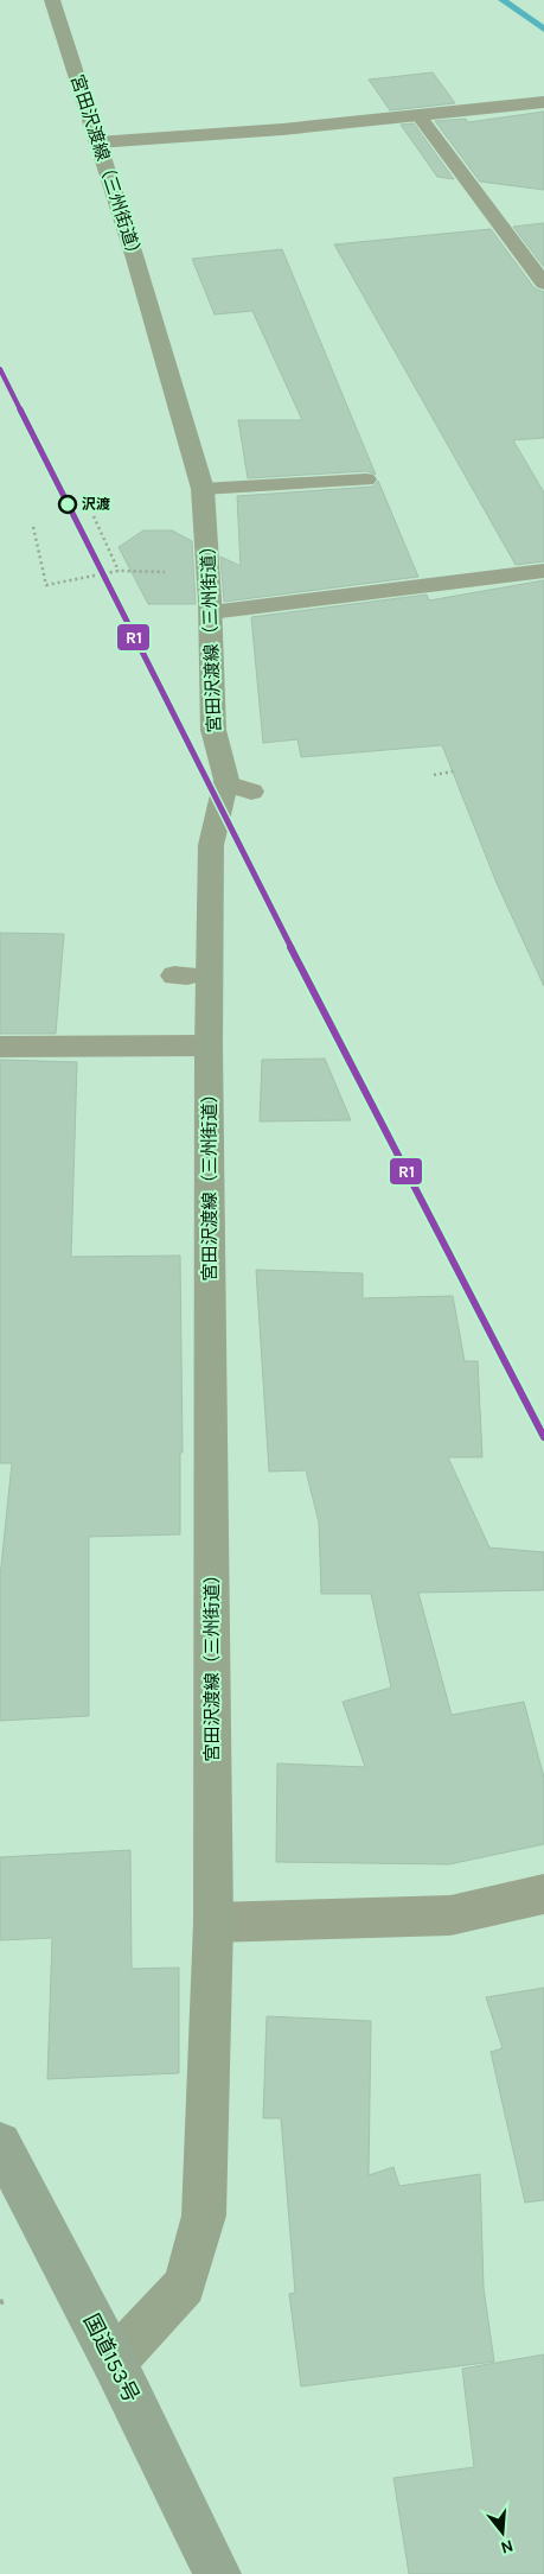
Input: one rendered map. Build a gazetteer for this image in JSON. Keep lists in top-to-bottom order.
{
  "streets": {
    "highway": ["国道153号"],
    "main road": ["宮田沢渡線（三州街道）"]
  },
  "crossings": [
    ["宮田沢渡線（三州街道）", "国道153号"]
  ],
  "places": ["沢渡"],
  "lines": ["transit line R1"],
  "north": "bottom"
}
